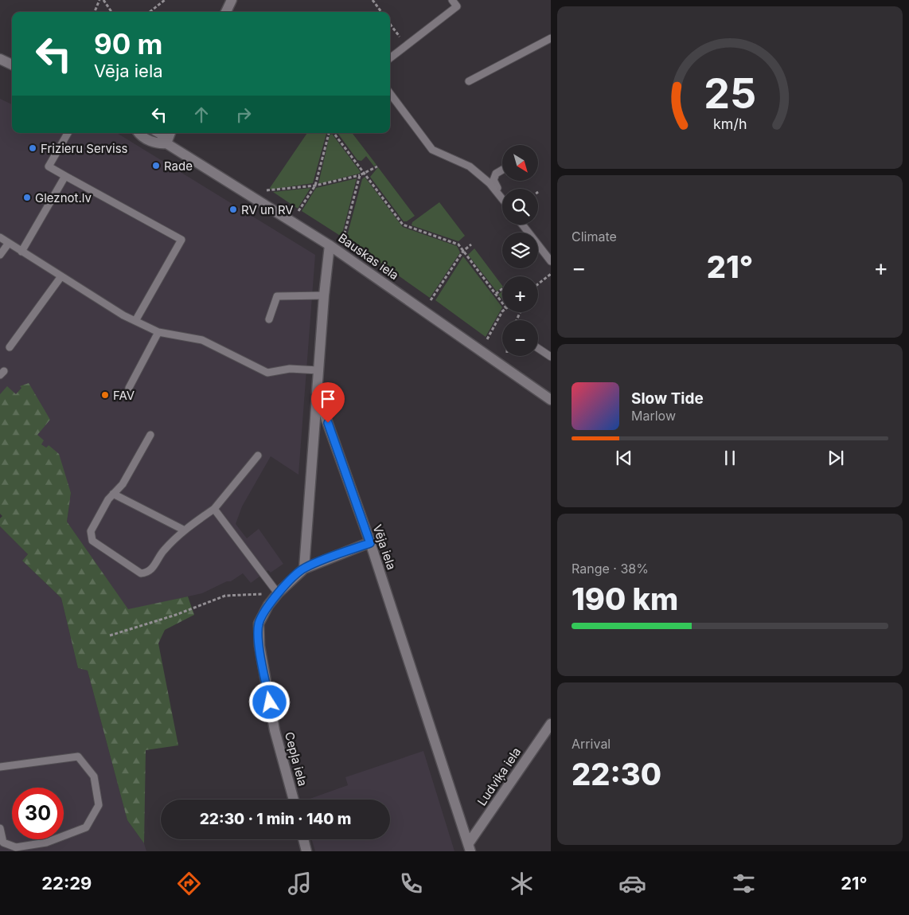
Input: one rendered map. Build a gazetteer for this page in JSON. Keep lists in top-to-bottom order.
{
  "streets": {
    "street": [
      "Bauskas iela",
      "Vēja iela",
      "Cepļa iela",
      "Ludviķa iela"
    ]
  },
  "crossings": [
    ["Bauskas iela", "Vēja iela"],
    ["Vēja iela", "Cepļa iela"],
    ["Vēja iela", "Ludviķa iela"]
  ],
  "places": [
    "Frizieru Serviss",
    "Rade",
    "Gleznot.lv",
    "RV un RV",
    "FAV"
  ],
  "north": "bottom right",
  "page": {
    "turn": ["90 m", "Vēja iela"],
    "map_buttons": ["+", "−"],
    "tile": [
      "Climate",
      ["Range · 38%", "190 km"],
      ["Arrival", "22:30"]
    ],
    "heat": ["−", "21°", "+"],
    "song": ["Slow Tide", "Marlow"],
    "limit": "30",
    "trip": "22:30 · 1 min · 140 m",
    "tabs": ["22:29", "21°"],
    "gauge": ["25", "km/h"]
  }
}
